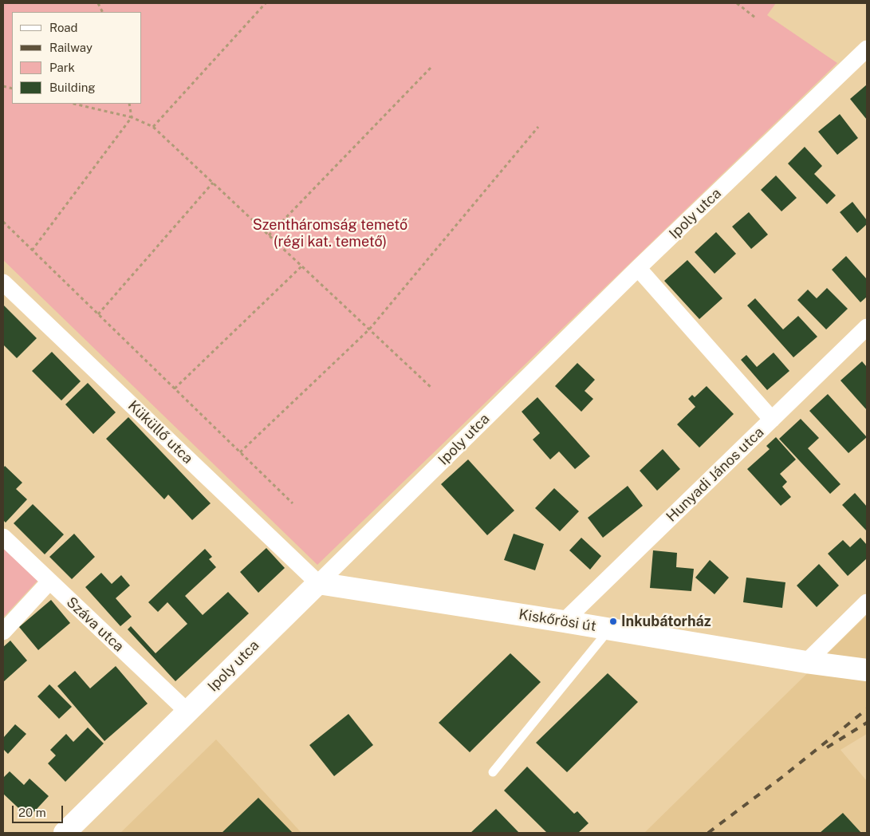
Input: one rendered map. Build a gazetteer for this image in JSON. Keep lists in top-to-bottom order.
{
  "streets": {
    "street": [
      "Ipoly utca",
      "Küküllő utca",
      "Hunyadi János utca",
      "Kiskőrösi út",
      "Száva utca"
    ]
  },
  "crossings": [
    ["Ipoly utca", "Küküllő utca"],
    ["Ipoly utca", "Kiskőrösi út"],
    ["Ipoly utca", "Száva utca"],
    ["Küküllő utca", "Kiskőrösi út"],
    ["Hunyadi János utca", "Kiskőrösi út"]
  ],
  "parks": ["Szentháromság temető (régi kat. temető)"],
  "places": ["Inkubátorház"],
  "legend": [
    "Road",
    "Railway",
    "Park",
    "Building"
  ],
  "scale_bar": "20 m"
}
